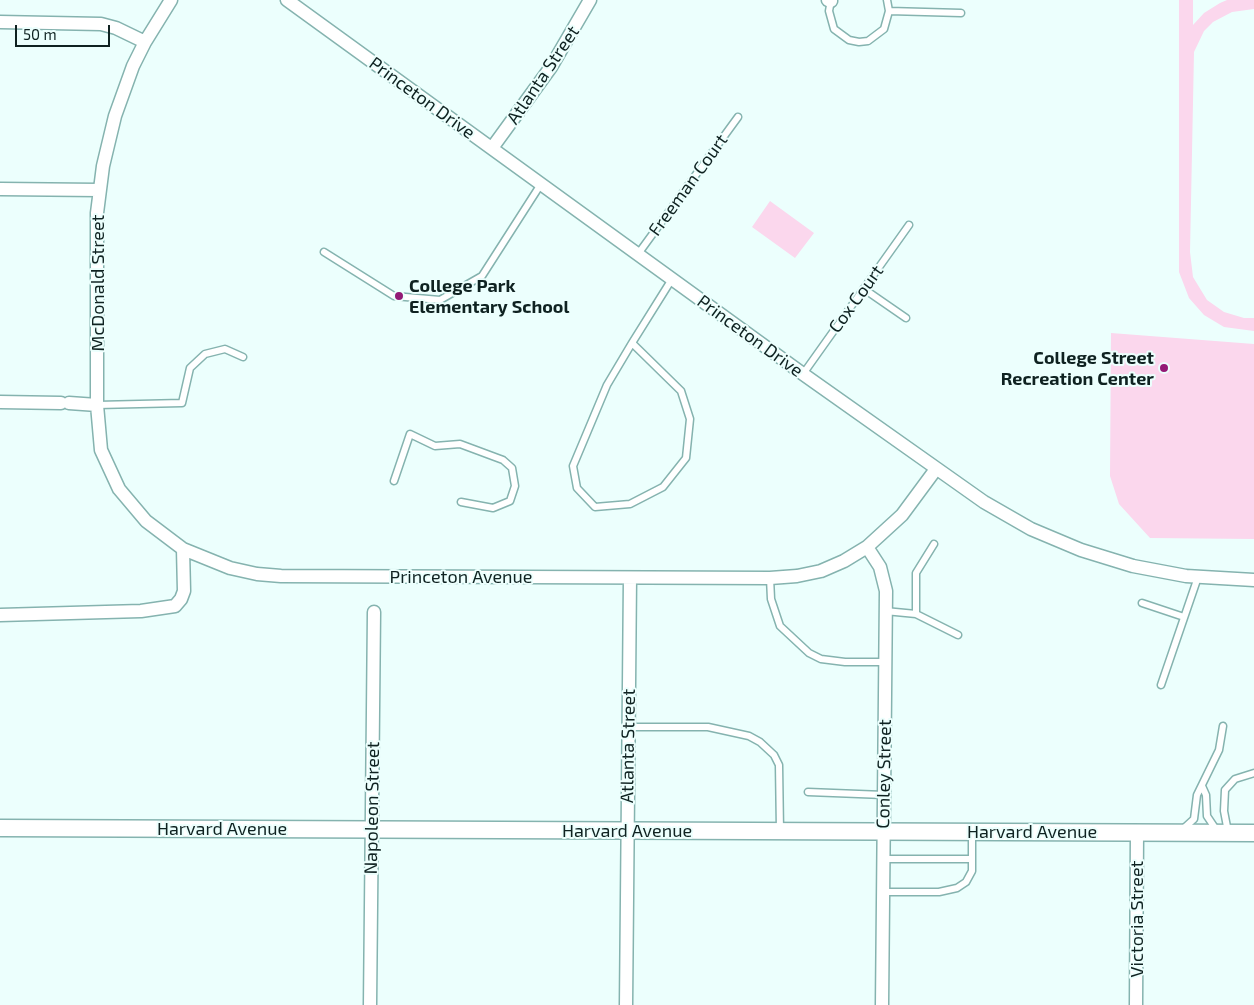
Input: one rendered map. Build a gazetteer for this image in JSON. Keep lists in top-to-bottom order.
{
  "streets": {
    "street": [
      "Atlanta Street",
      "Princeton Drive",
      "McDonald Street",
      "Princeton Avenue",
      "Conley Street",
      "Napoleon Street",
      "Harvard Avenue",
      "Victoria Street"
    ],
    "lane": ["Freeman Court", "Cox Court"]
  },
  "crossings": [
    ["Atlanta Street", "Princeton Drive"],
    ["Atlanta Street", "Princeton Avenue"],
    ["Atlanta Street", "Harvard Avenue"],
    ["Princeton Drive", "Freeman Court"],
    ["Princeton Drive", "Cox Court"],
    ["Princeton Drive", "Princeton Avenue"],
    ["McDonald Street", "Princeton Avenue"],
    ["Princeton Avenue", "Conley Street"],
    ["Conley Street", "Harvard Avenue"],
    ["Napoleon Street", "Harvard Avenue"],
    ["Harvard Avenue", "Victoria Street"]
  ],
  "places": ["College Park Elementary School", "College Street Recreation Center"],
  "scale_bar": "50 m"
}
